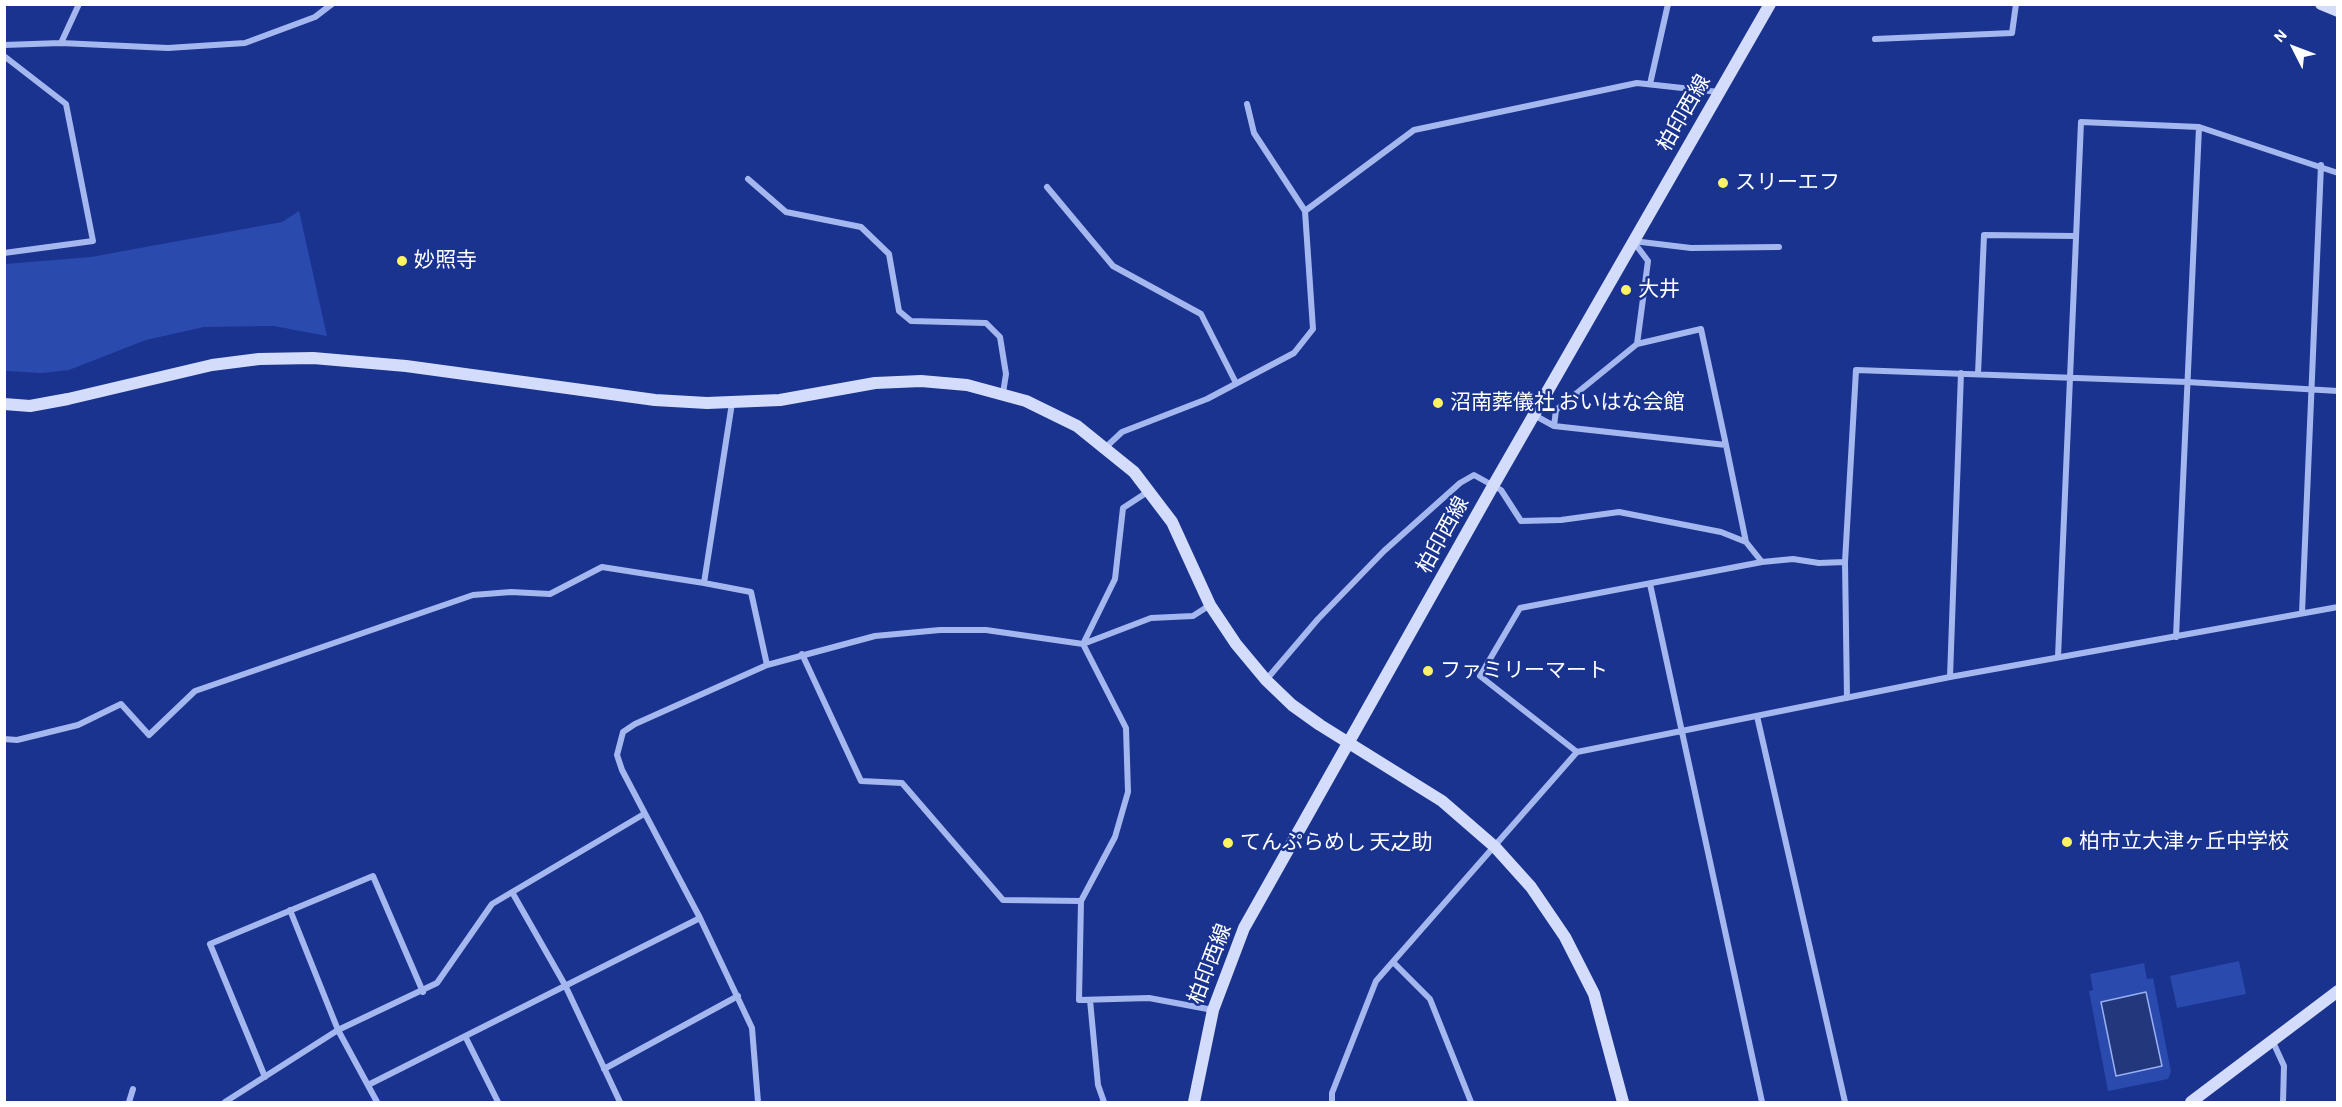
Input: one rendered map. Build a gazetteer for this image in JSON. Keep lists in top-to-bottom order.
{
  "streets": {
    "street": ["柏印西線"]
  },
  "places": [
    "スリーエフ",
    "妙照寺",
    "大井",
    "沼南葬儀社 おいはな会館",
    "ファミリーマート",
    "柏市立大津ヶ丘中学校",
    "てんぷらめし 天之助"
  ],
  "north": "top left"
}
